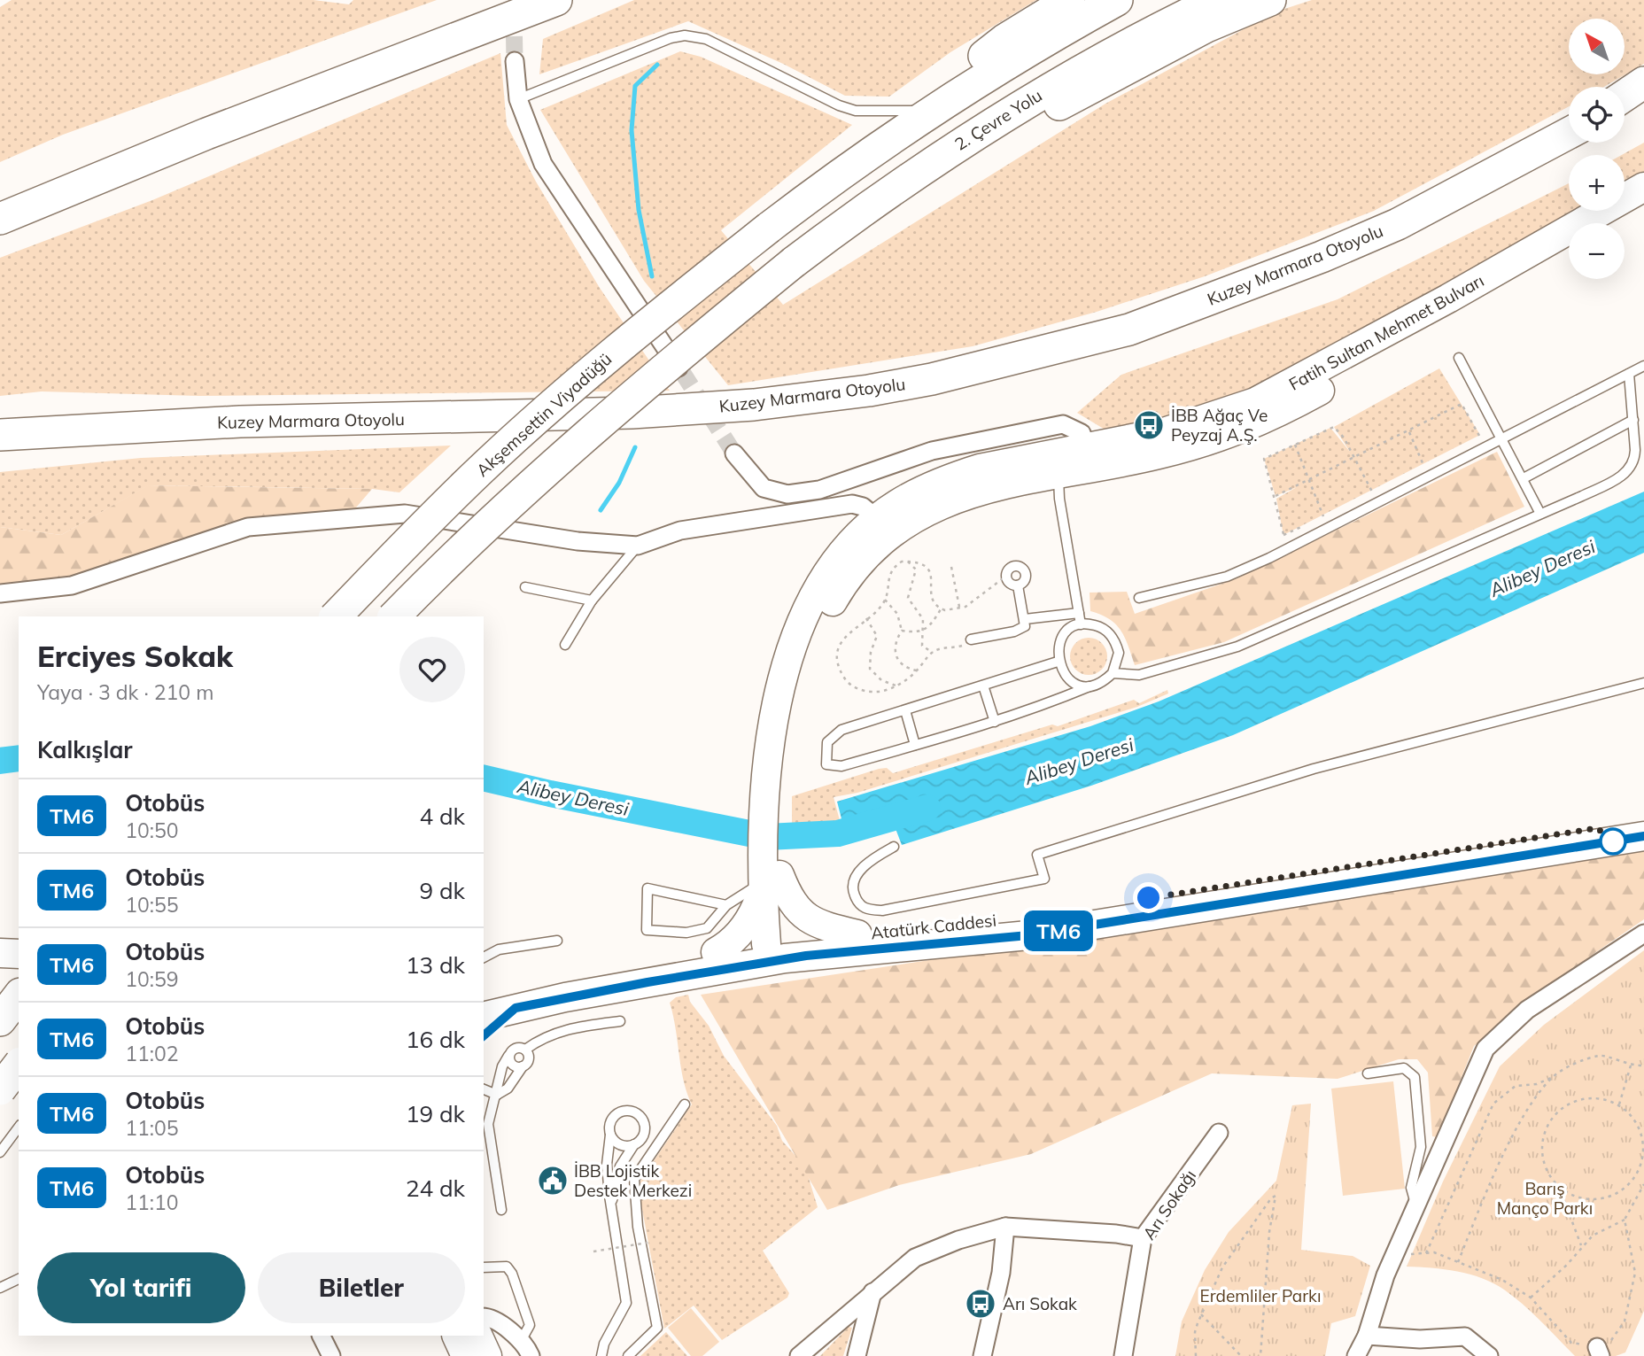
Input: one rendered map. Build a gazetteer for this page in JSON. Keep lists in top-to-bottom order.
{
  "streets": {
    "highway": ["2. Çevre Yolu", "Kuzey Marmara Otoyolu", "Akşemsettin Viyadüğü"],
    "main road": ["Fatih Sultan Mehmet Bulvarı", "Atatürk Caddesi"],
    "street": ["Arı Sokağı"]
  },
  "crossings": [
    ["Fatih Sultan Mehmet Bulvarı", "Atatürk Caddesi"]
  ],
  "water": ["Alibey Deresi"],
  "parks": ["Barış Manço Parkı", "Erdemliler Parkı"],
  "places": {
    "bus stop": ["İBB Ağaç Ve Peyzaj A.Ş.", "Arı Sokak"],
    "public building": ["İBB Lojistik Destek Merkezi"]
  },
  "lines": ["bus line TM6"],
  "north": "top left",
  "page": {
    "on_map": "TM6",
    "map_buttons": ["+", "−"],
    "heading": [
      ["Erciyes Sokak", "Yaya · 3 dk · 210 m"],
      "Kalkışlar"
    ],
    "list": [
      {
        "mark": "TM6",
        "name": "Otobüs",
        "note": "10:50",
        "value": "4 dk"
      },
      {
        "mark": "TM6",
        "name": "Otobüs",
        "note": "10:55",
        "value": "9 dk"
      },
      {
        "mark": "TM6",
        "name": "Otobüs",
        "note": "10:59",
        "value": "13 dk"
      },
      {
        "mark": "TM6",
        "name": "Otobüs",
        "note": "11:02",
        "value": "16 dk"
      },
      {
        "mark": "TM6",
        "name": "Otobüs",
        "note": "11:05",
        "value": "19 dk"
      },
      {
        "mark": "TM6",
        "name": "Otobüs",
        "note": "11:10",
        "value": "24 dk"
      }
    ],
    "buttons": ["Yol tarifi", "Biletler"]
  }
}
